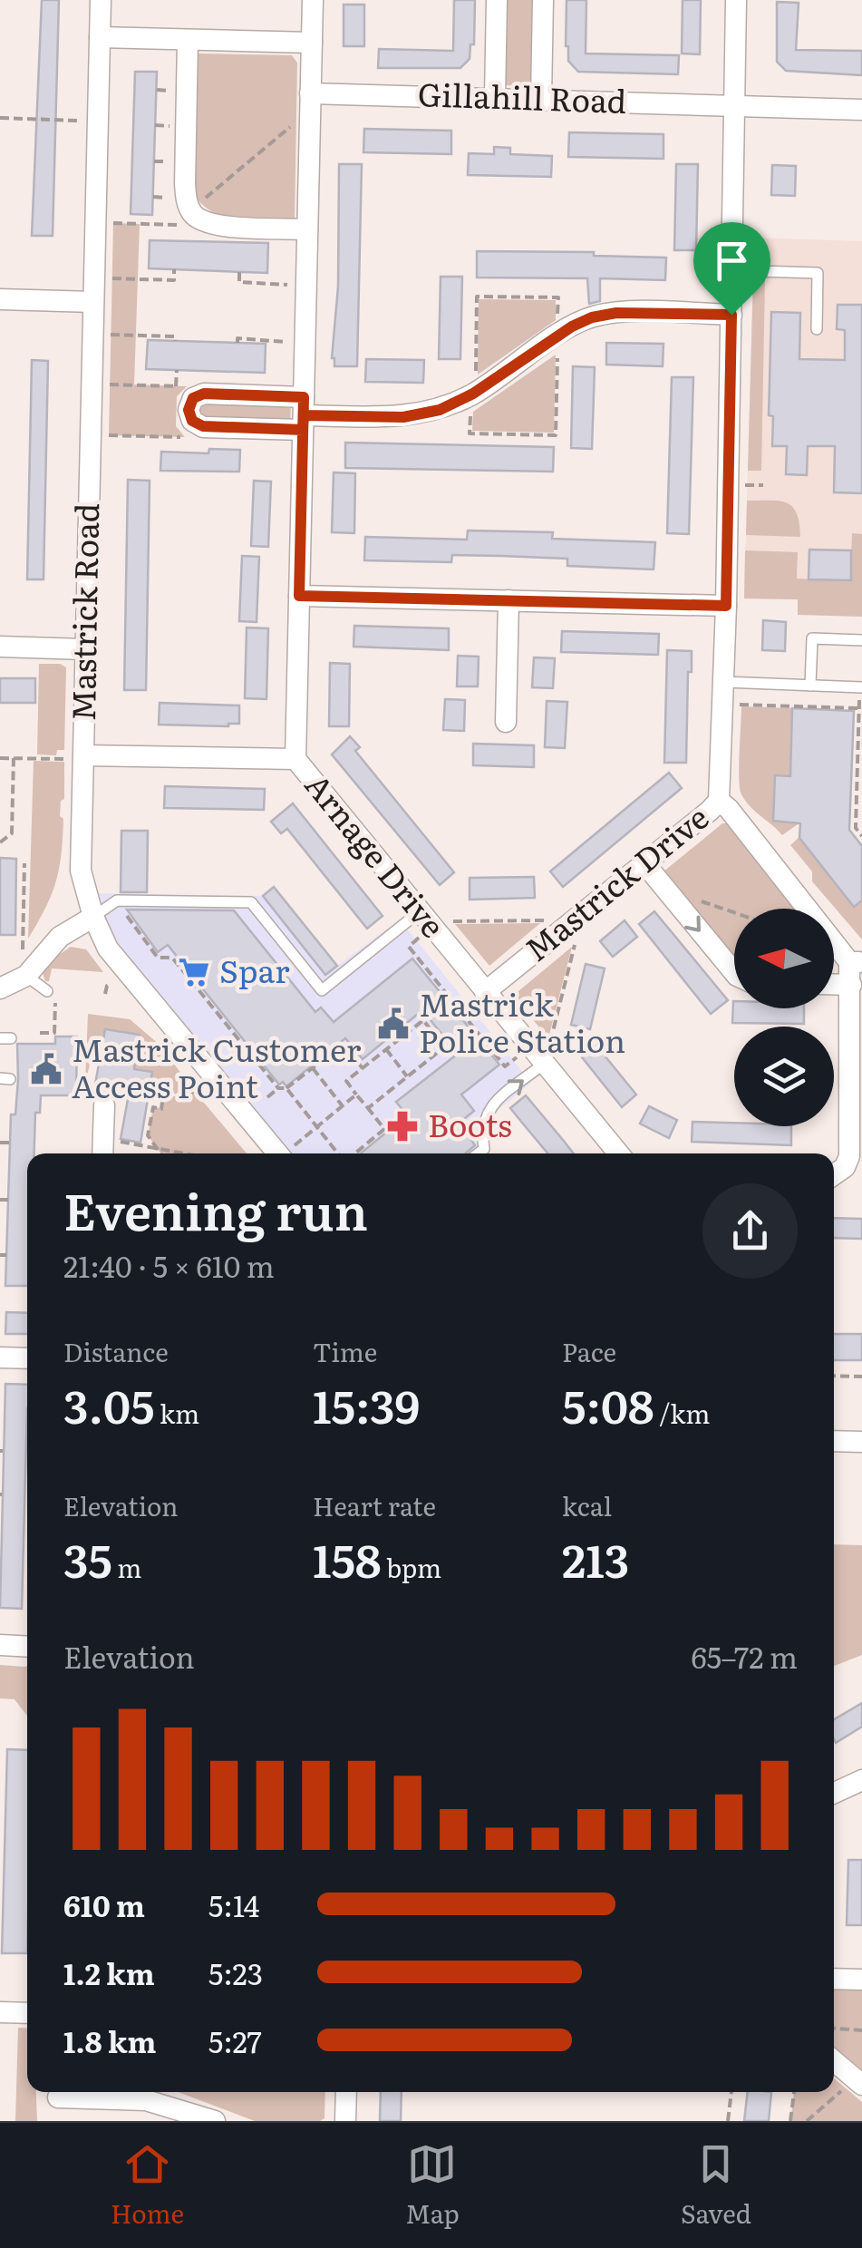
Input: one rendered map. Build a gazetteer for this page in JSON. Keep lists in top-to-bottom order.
{
  "streets": {
    "street": [
      "Gillahill Road",
      "Mastrick Road",
      "Arnage Drive",
      "Mastrick Drive"
    ]
  },
  "crossings": [
    ["Gillahill Road", "Arnage Drive"],
    ["Gillahill Road", "Mastrick Drive"],
    ["Arnage Drive", "Mastrick Drive"]
  ],
  "places": {
    "supermarket": ["Spar"],
    "public building": ["Mastrick Police Station", "Mastrick Customer Access Point"],
    "pharmacy": ["Boots"]
  },
  "north": "left",
  "page": {
    "heading": ["Evening run", "21:40 · 5 × 610 m"],
    "stats": [
      ["Distance", "3.05 km"],
      ["Time", "15:39"],
      ["Pace", "5:08 /km"],
      ["Elevation", "35 m"],
      ["Heart rate", "158 bpm"],
      ["kcal", "213"]
    ],
    "chart": ["Elevation", "65–72 m"],
    "list": [
      {
        "name": "610 m",
        "note": "5:14"
      },
      {
        "name": "1.2 km",
        "note": "5:23"
      },
      {
        "name": "1.8 km",
        "note": "5:27"
      }
    ],
    "tabs": ["Home", "Map", "Saved"]
  }
}
